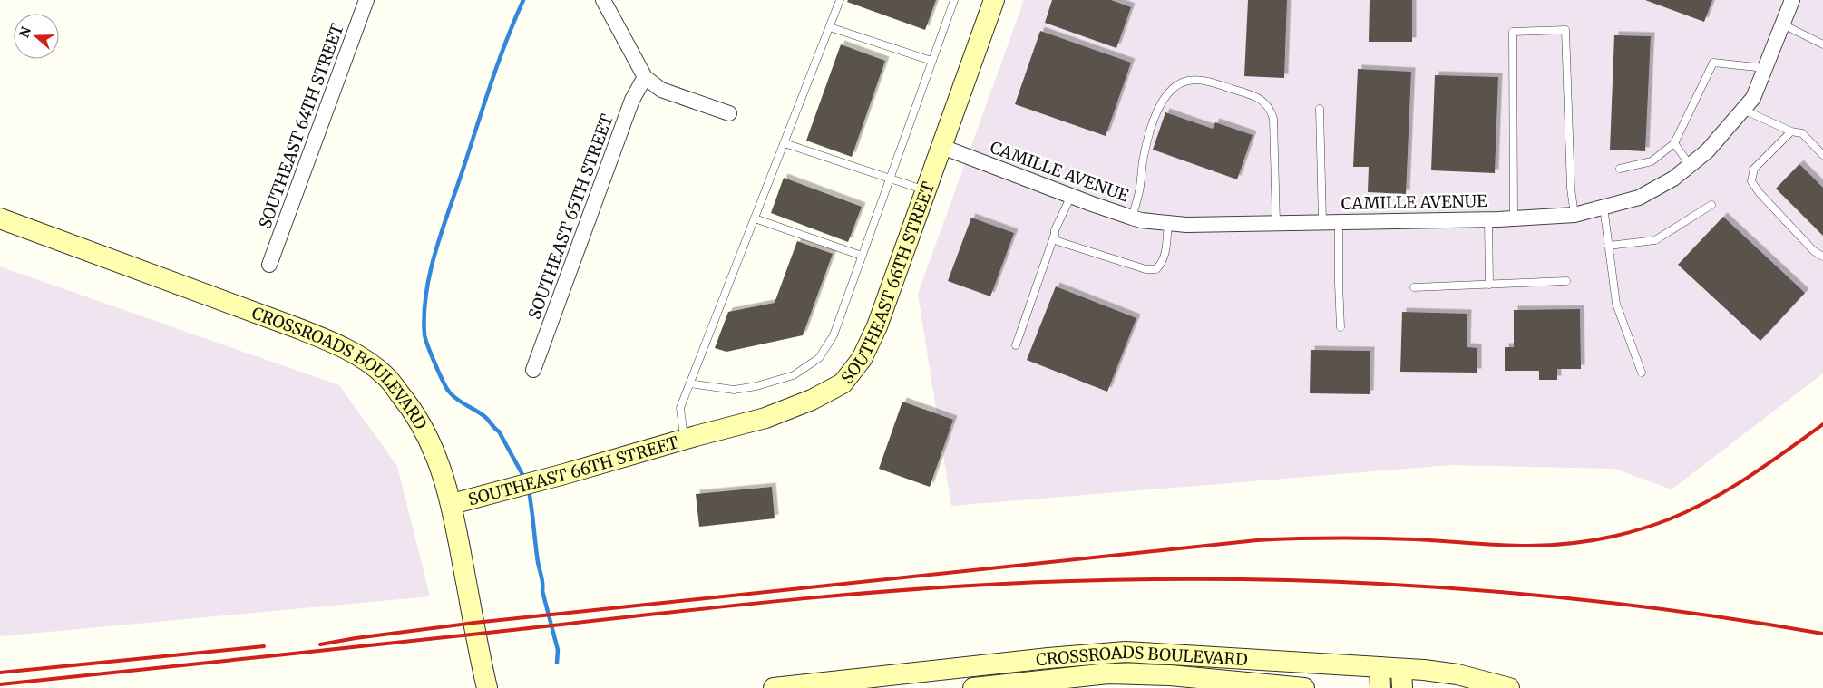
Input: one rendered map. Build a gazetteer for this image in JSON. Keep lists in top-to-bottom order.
{
  "streets": {
    "main road": ["SOUTHEAST 66TH STREET", "CROSSROADS BOULEVARD"],
    "street": ["SOUTHEAST 64TH STREET", "CAMILLE AVENUE", "SOUTHEAST 65TH STREET"]
  },
  "crossings": [
    ["CAMILLE AVENUE", "SOUTHEAST 66TH STREET"],
    ["SOUTHEAST 66TH STREET", "CROSSROADS BOULEVARD"]
  ],
  "north": "left"
}
